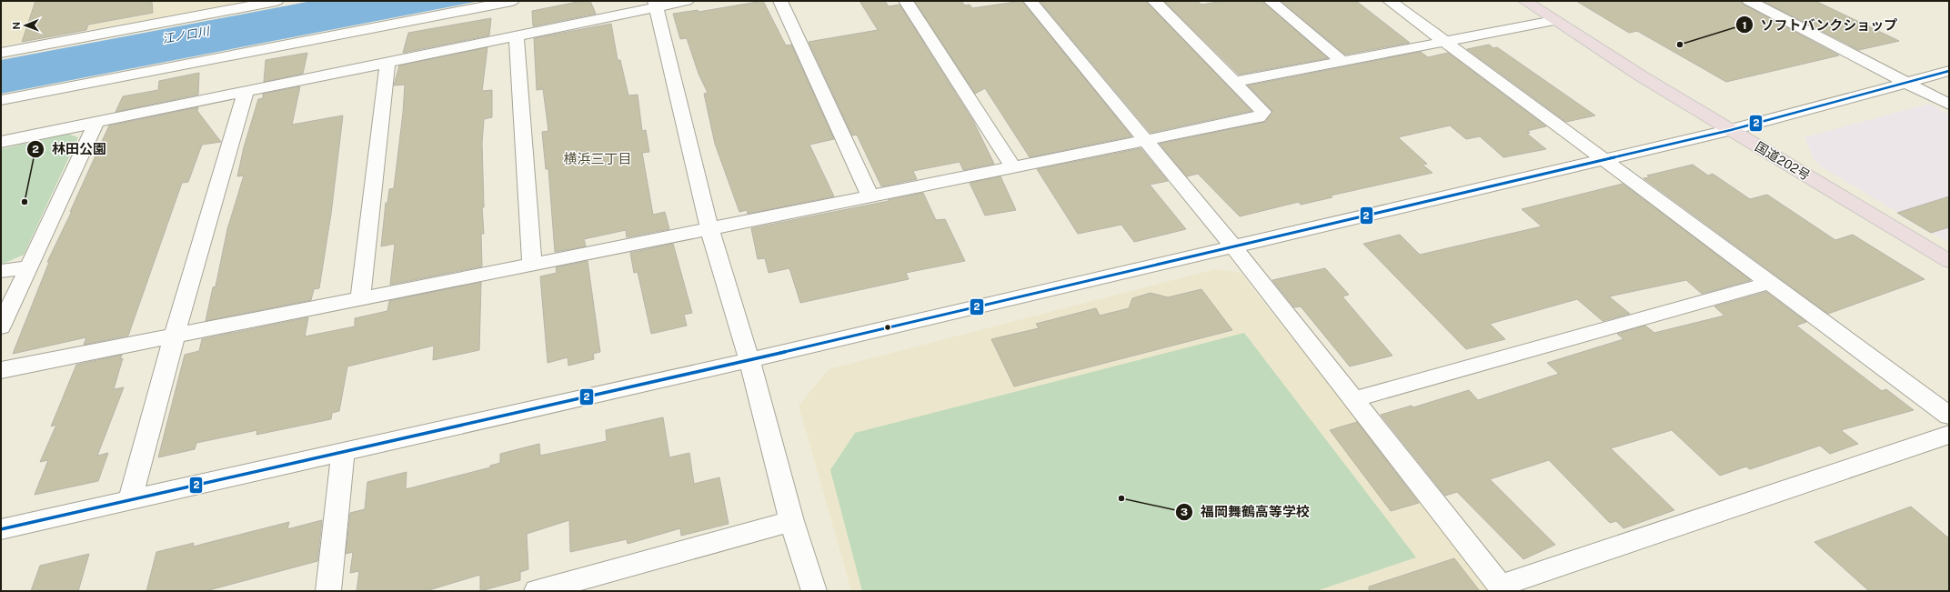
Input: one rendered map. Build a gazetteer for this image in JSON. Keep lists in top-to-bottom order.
{
  "streets": {
    "highway": ["国道202号"]
  },
  "districts": ["横浜三丁目"],
  "water": ["江ノ口川"],
  "places": ["ソフトバンクショップ", "林田公園", "福岡舞鶴高等学校"],
  "lines": ["transit line 2"],
  "north": "left"
}
